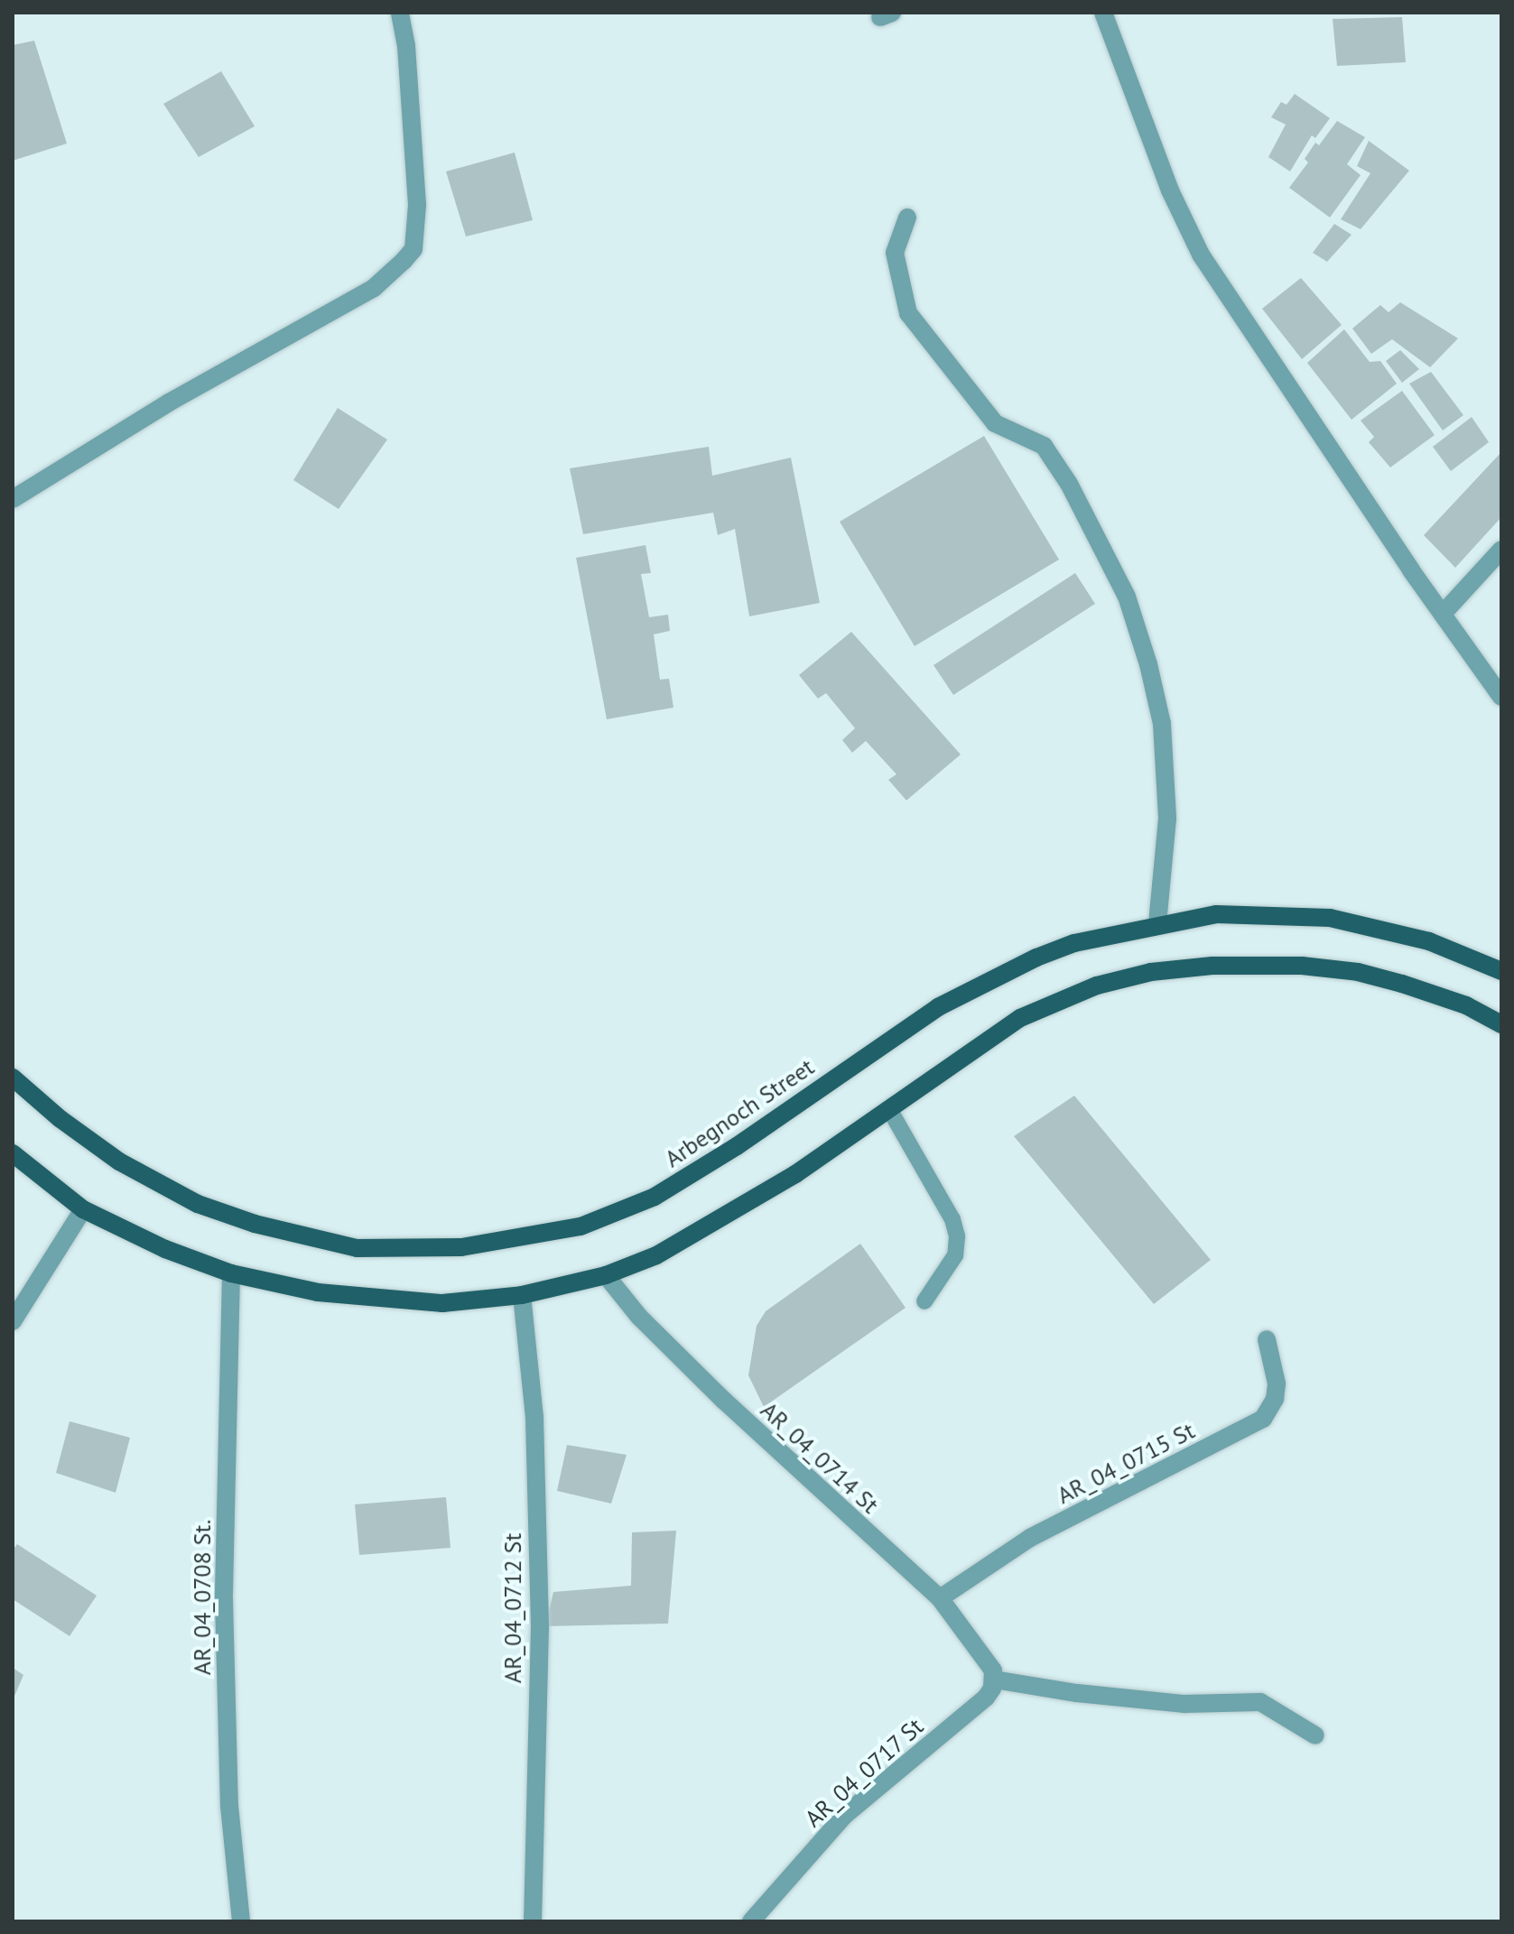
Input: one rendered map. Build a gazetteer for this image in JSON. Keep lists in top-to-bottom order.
{
  "streets": {
    "main road": ["Arbegnoch Street"],
    "street": [
      "AR_04_0714 St",
      "AR_04_0715 St",
      "AR_04_0708 St.",
      "AR_04_0712 St",
      "AR_04_0717 St"
    ]
  },
  "crossings": [
    ["AR_04_0714 St", "AR_04_0715 St"],
    ["AR_04_0714 St", "AR_04_0717 St"]
  ]
}
